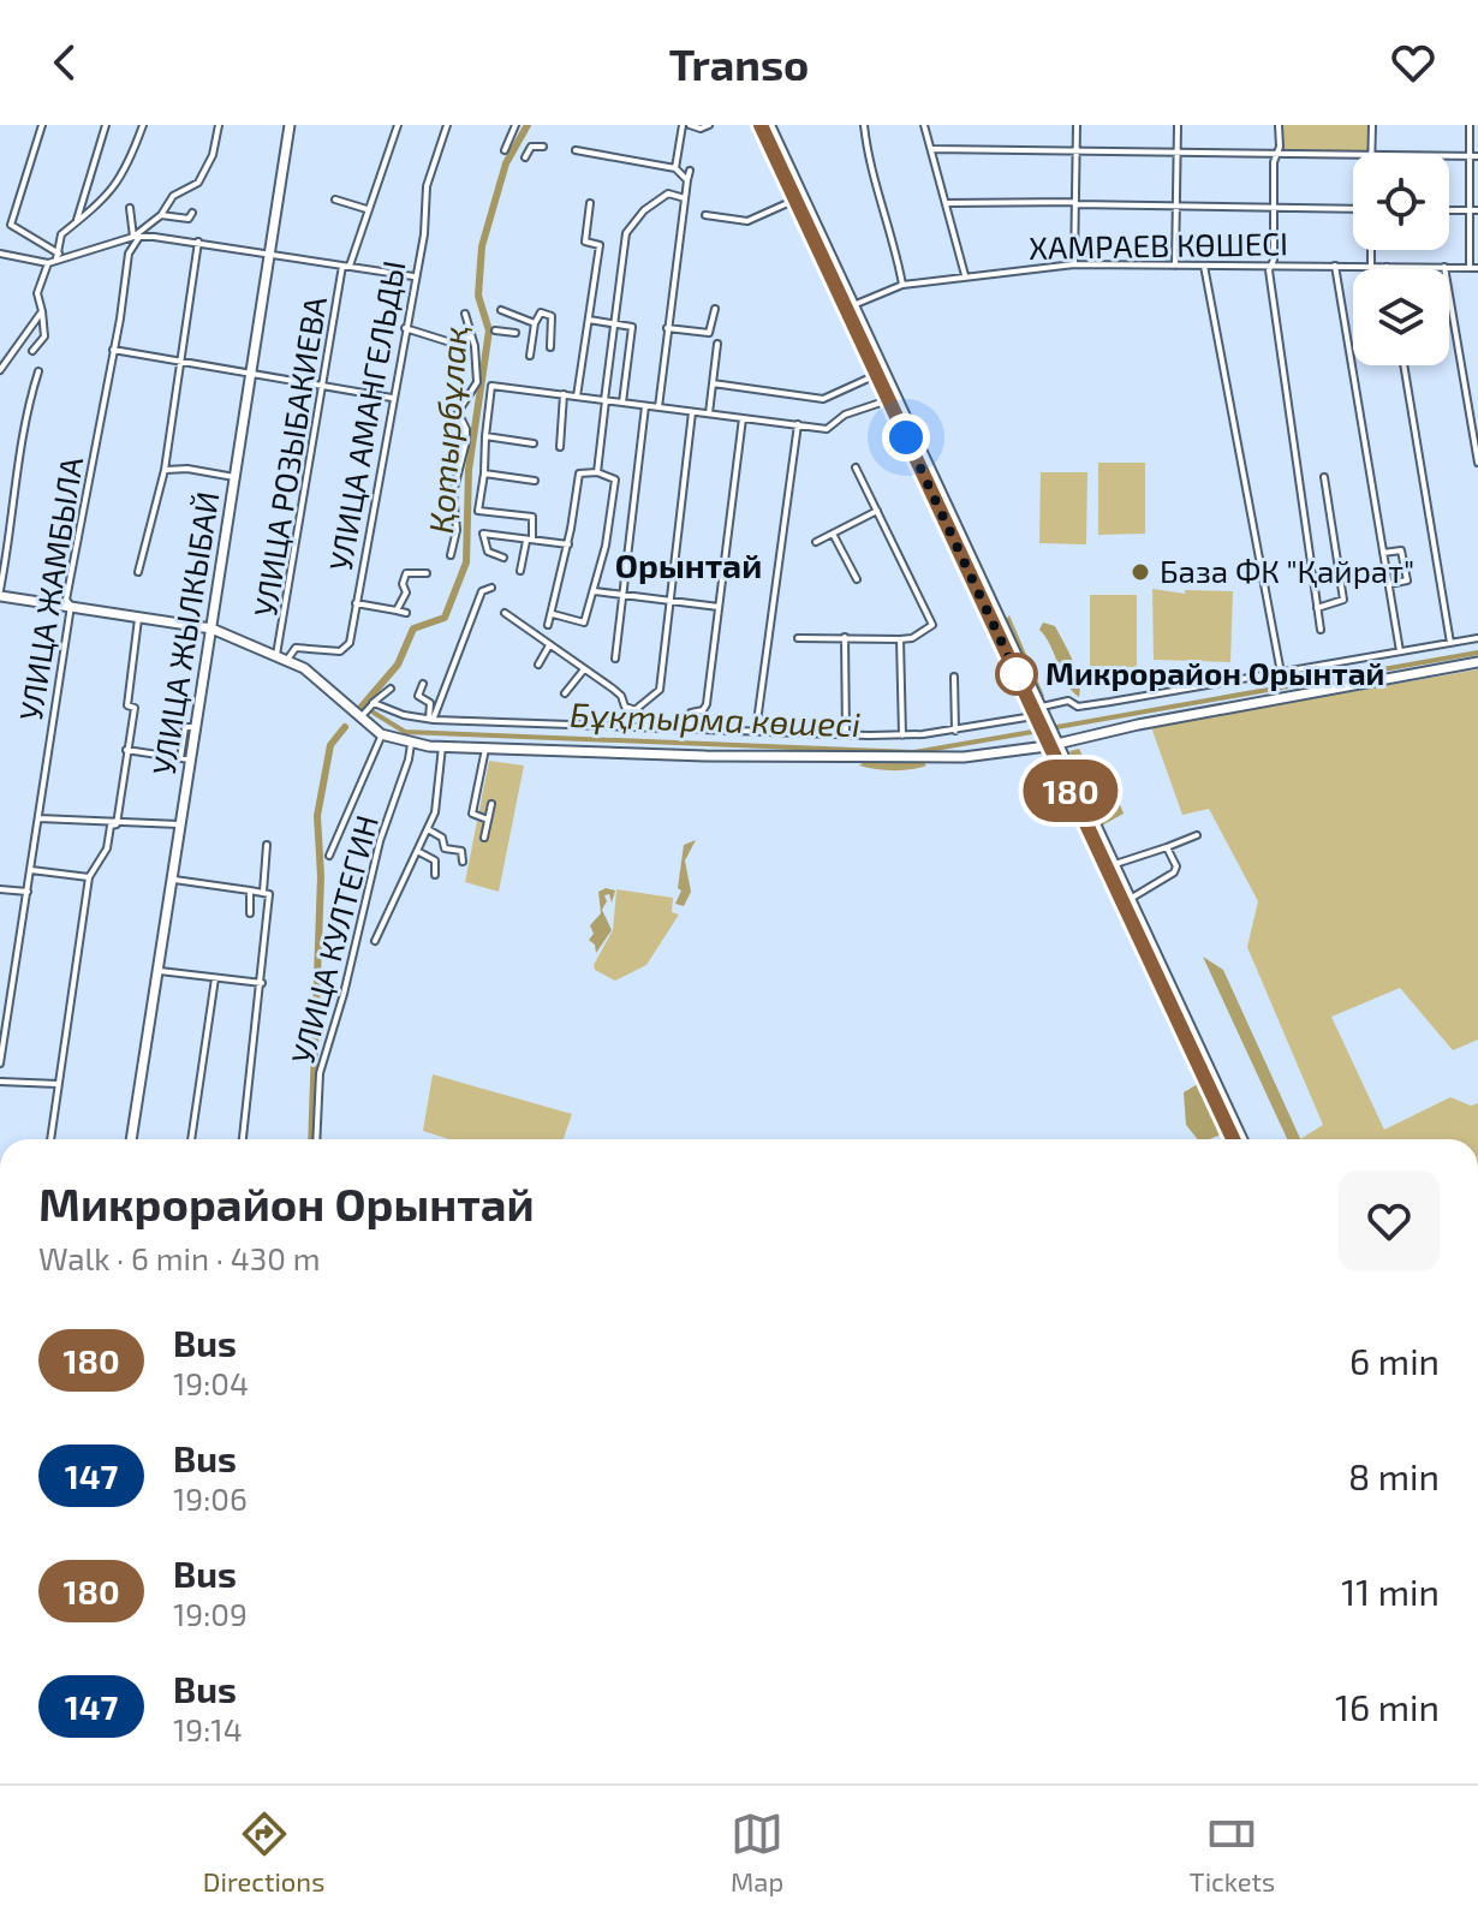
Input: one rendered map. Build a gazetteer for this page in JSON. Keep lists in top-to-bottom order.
{
  "streets": {
    "street": [
      "ХАМРАЕВ КӨШЕСІ",
      "УЛИЦА АМАНГЕЛЬДЫ",
      "УЛИЦА РОЗЫБАКИЕВА",
      "УЛИЦА ЖАМБЫЛА",
      "УЛИЦА ЖЫЛКЫБАЙ",
      "УЛИЦА КУЛТЕГИН"
    ]
  },
  "crossings": [
    ["УЛИЦА АМАНГЕЛЬДЫ", "УЛИЦА РОЗЫБАКИЕВА"]
  ],
  "districts": ["Орынтай"],
  "water": ["Қотырбұлақ", "Бұқтырма көшесі"],
  "places": ["База ФК \"Қайрат\"", "Микрорайон Орынтай"],
  "lines": ["bus line 180"],
  "page": {
    "header": "Transo",
    "on_map": "180",
    "heading": ["Микрорайон Орынтай", "Walk · 6 min · 430 m"],
    "list": [
      {
        "mark": "180",
        "name": "Bus",
        "note": "19:04",
        "value": "6 min"
      },
      {
        "mark": "147",
        "name": "Bus",
        "note": "19:06",
        "value": "8 min"
      },
      {
        "mark": "180",
        "name": "Bus",
        "note": "19:09",
        "value": "11 min"
      },
      {
        "mark": "147",
        "name": "Bus",
        "note": "19:14",
        "value": "16 min"
      }
    ],
    "tabs": ["Directions", "Map", "Tickets"]
  }
}
